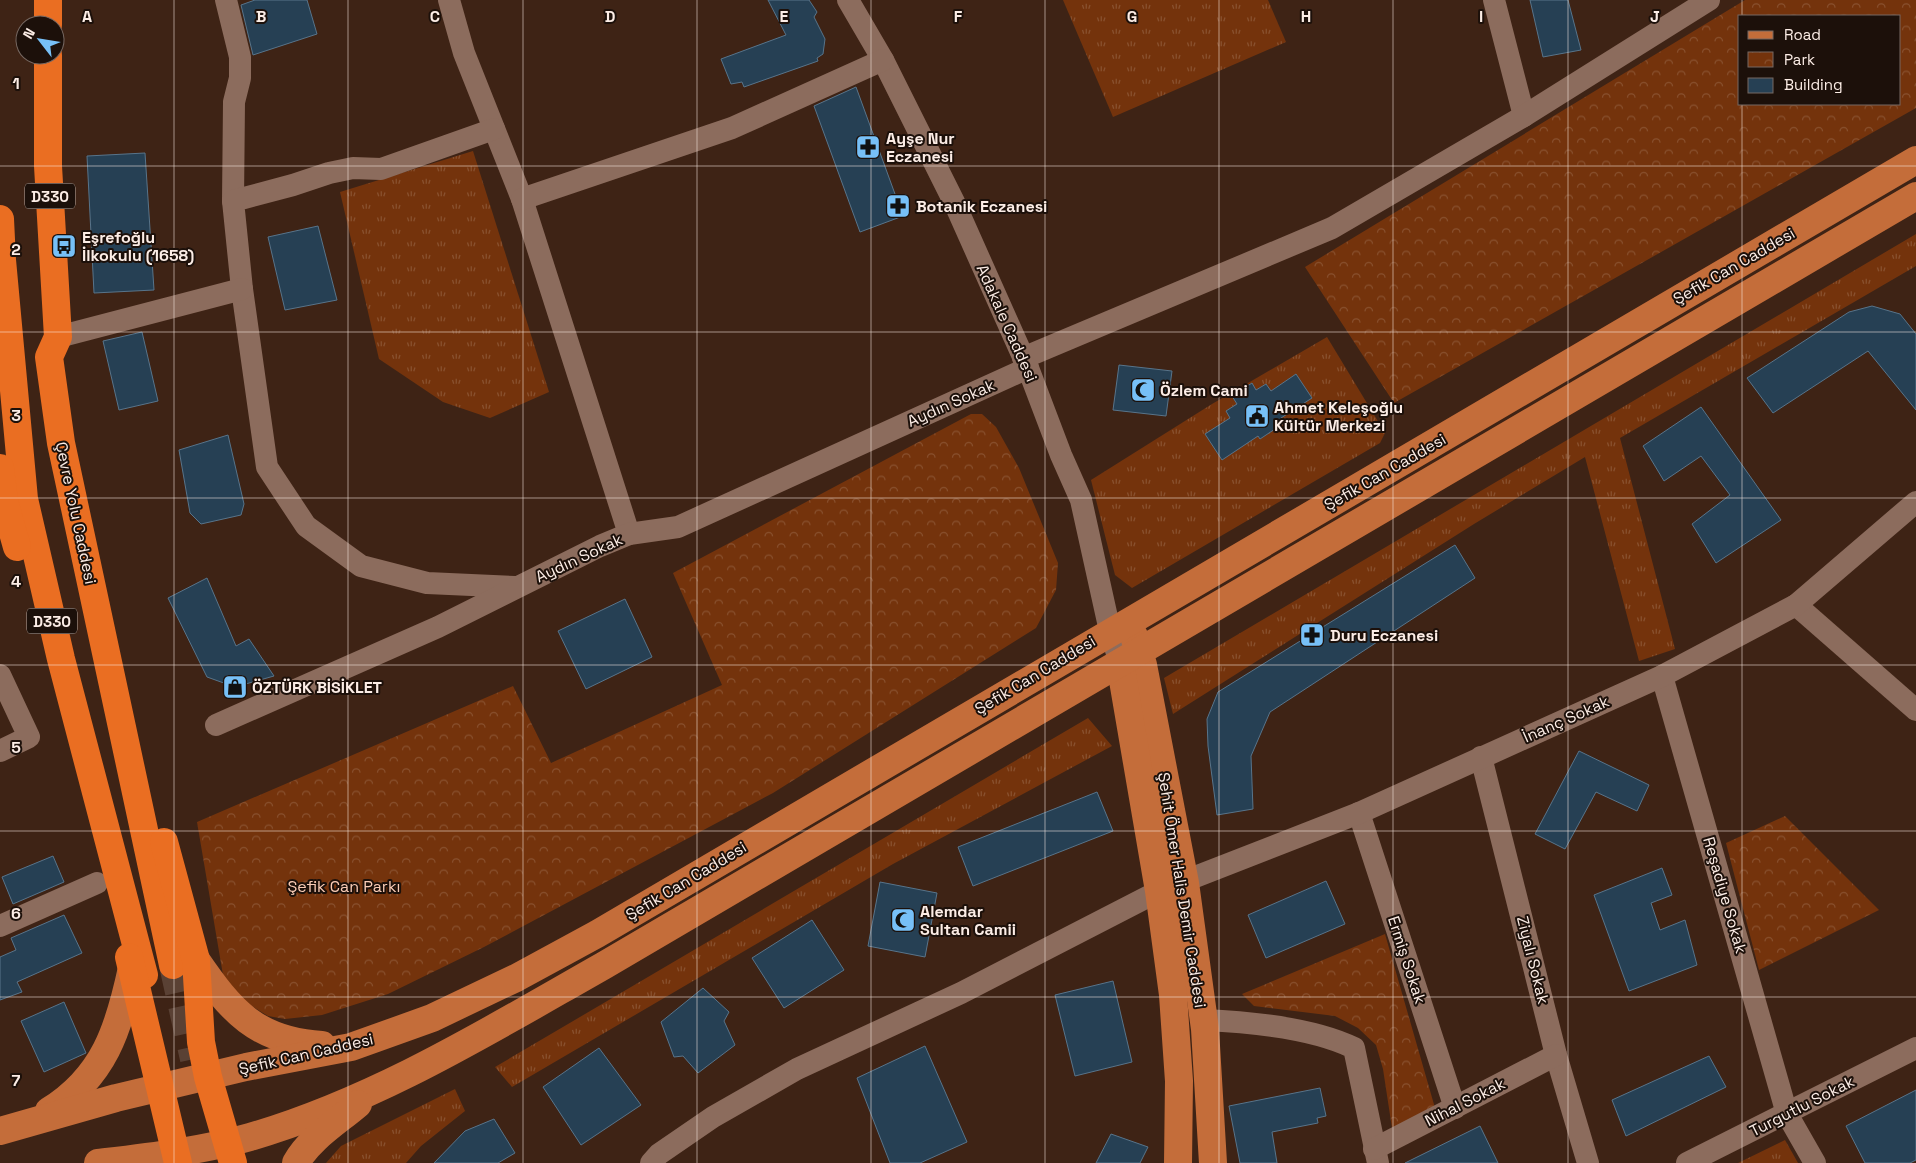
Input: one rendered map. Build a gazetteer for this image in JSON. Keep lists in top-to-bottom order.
{
  "streets": {
    "highway": ["D330"],
    "main road": ["Şefik Can Caddesi", "Şehit Ömer Halis Demir Caddesi"],
    "street": [
      "Adakale Caddesi",
      "Aydın Sokak",
      "İnanç Sokak",
      "Reşadiye Sokak",
      "Ermiş Sokak",
      "Ziyalı Sokak",
      "Nihal Sokak",
      "Turgutlu Sokak"
    ]
  },
  "crossings": [
    ["Şefik Can Caddesi", "Adakale Caddesi"],
    ["Şefik Can Caddesi", "Şehit Ömer Halis Demir Caddesi"],
    ["Adakale Caddesi", "Aydın Sokak"],
    ["Adakale Caddesi", "Şehit Ömer Halis Demir Caddesi"],
    ["İnanç Sokak", "Şehit Ömer Halis Demir Caddesi"],
    ["İnanç Sokak", "Reşadiye Sokak"],
    ["İnanç Sokak", "Ermiş Sokak"],
    ["İnanç Sokak", "Ziyalı Sokak"],
    ["Reşadiye Sokak", "Turgutlu Sokak"],
    ["Ermiş Sokak", "Nihal Sokak"],
    ["Ziyalı Sokak", "Nihal Sokak"]
  ],
  "parks": ["Şefik Can Parkı"],
  "places": {
    "pharmacy": ["Ayşe Nur Eczanesi", "Botanik Eczanesi", "Duru Eczanesi"],
    "bus stop": ["Eşrefoğlu İlkokulu (1658)"],
    "mosque": ["Özlem Cami", "Alemdar Sultan Camii"],
    "public building": ["Ahmet Keleşoğlu Kültür Merkezi"],
    "shop": ["ÖZTÜRK BİSİKLET"]
  },
  "legend": ["Road", "Park", "Building"],
  "north": "top left",
  "grid": {
    "columns": [
      "A",
      "B",
      "C",
      "D",
      "E",
      "F",
      "G",
      "H",
      "I",
      "J"
    ],
    "rows": [
      "1",
      "2",
      "3",
      "4",
      "5",
      "6",
      "7"
    ]
  }
}
